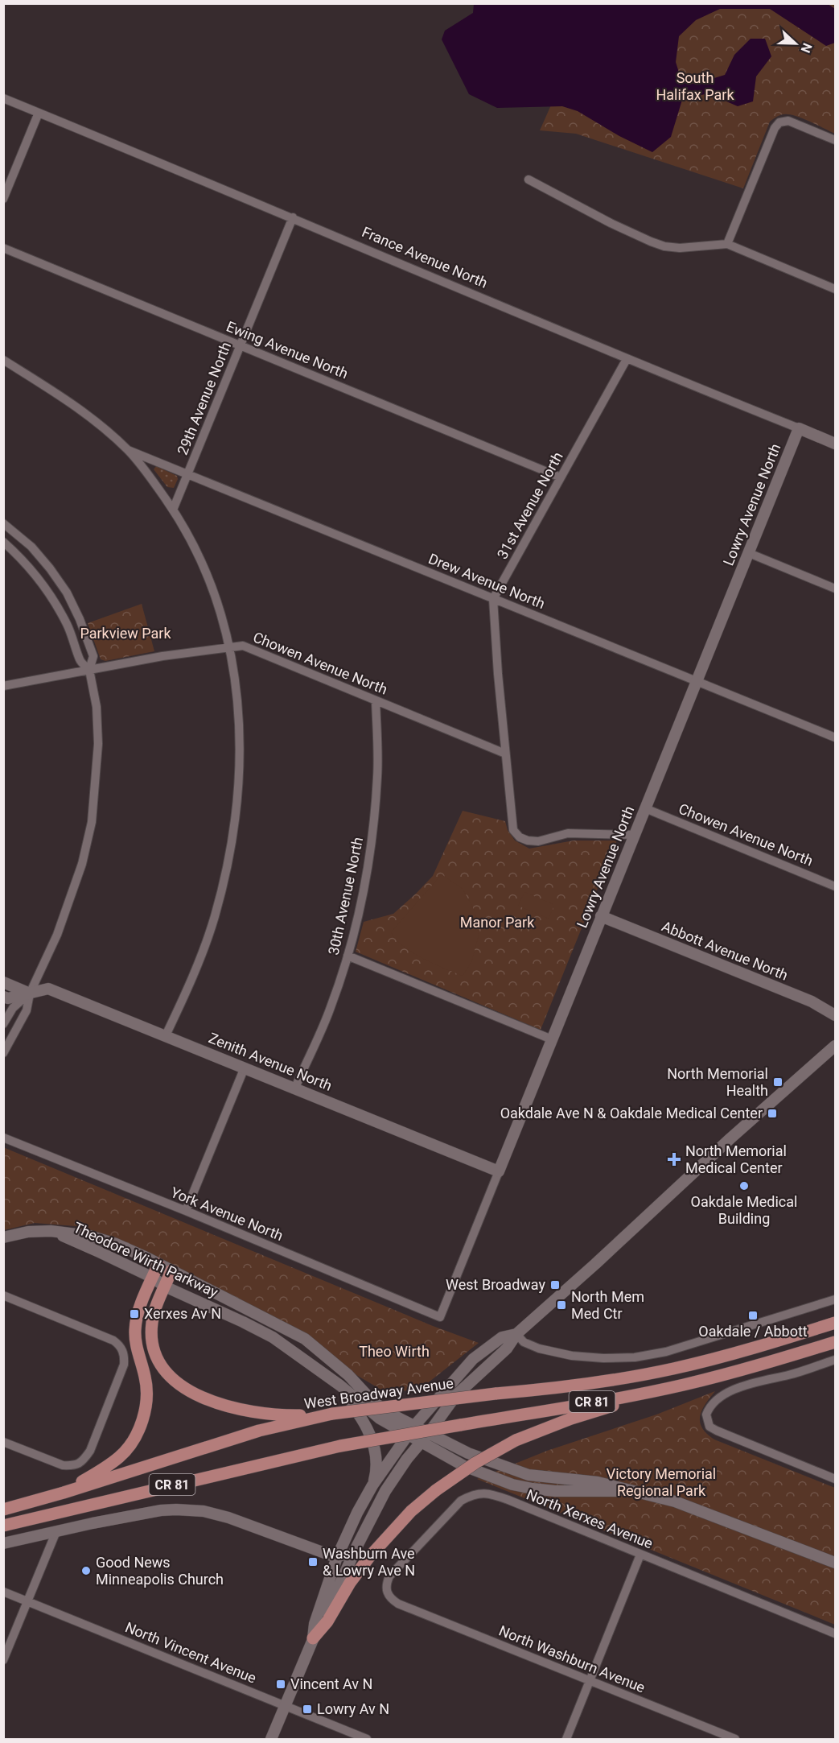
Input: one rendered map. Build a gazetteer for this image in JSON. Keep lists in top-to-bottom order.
{
  "streets": {
    "main road": ["West Broadway Avenue", "CR 81"],
    "street": [
      "France Avenue North",
      "Ewing Avenue North",
      "29th Avenue North",
      "Lowry Avenue North",
      "31st Avenue North",
      "Drew Avenue North",
      "Chowen Avenue North",
      "30th Avenue North",
      "Abbott Avenue North",
      "Zenith Avenue North",
      "York Avenue North",
      "Theodore Wirth Parkway",
      "North Xerxes Avenue",
      "North Vincent Avenue",
      "North Washburn Avenue"
    ]
  },
  "crossings": [
    ["France Avenue North", "29th Avenue North"],
    ["France Avenue North", "Lowry Avenue North"],
    ["France Avenue North", "31st Avenue North"],
    ["Ewing Avenue North", "29th Avenue North"],
    ["Ewing Avenue North", "31st Avenue North"],
    ["29th Avenue North", "Drew Avenue North"],
    ["Lowry Avenue North", "Drew Avenue North"],
    ["Lowry Avenue North", "Chowen Avenue North"],
    ["Lowry Avenue North", "Abbott Avenue North"],
    ["Lowry Avenue North", "Zenith Avenue North"],
    ["Lowry Avenue North", "York Avenue North"],
    ["31st Avenue North", "Drew Avenue North"],
    ["Chowen Avenue North", "30th Avenue North"],
    ["30th Avenue North", "Zenith Avenue North"],
    ["North Xerxes Avenue", "North Washburn Avenue"]
  ],
  "parks": [
    "South Halifax Park",
    "Parkview Park",
    "Manor Park",
    "Theo Wirth",
    "Victory Memorial Regional Park"
  ],
  "places": {
    "transit": [
      "North Memorial Health",
      "Oakdale Ave N & Oakdale Medical Center",
      "West Broadway",
      "North Mem Med Ctr",
      "Xerxes Av N",
      "Oakdale / Abbott",
      "Washburn Ave & Lowry Ave N",
      "Vincent Av N",
      "Lowry Av N"
    ],
    "health": ["North Memorial Medical Center"],
    "other": ["Oakdale Medical Building", "Good News Minneapolis Church"]
  },
  "north": "right"
}
